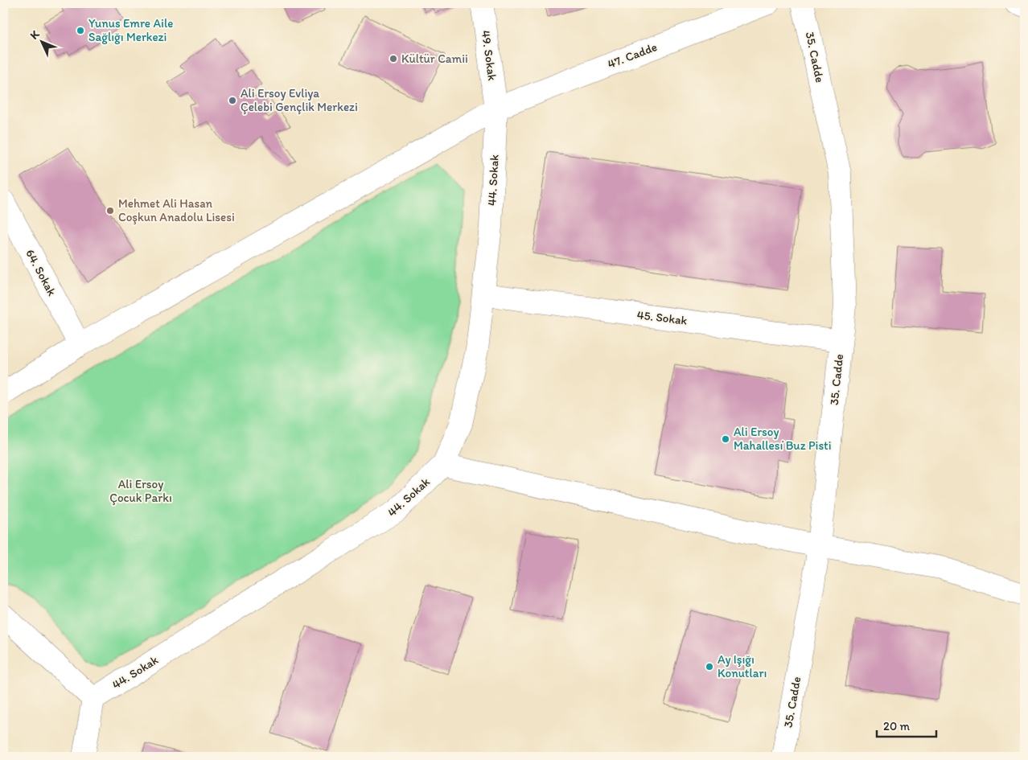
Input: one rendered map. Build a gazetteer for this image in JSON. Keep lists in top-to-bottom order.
{
  "streets": {
    "street": [
      "49. Sokak",
      "47. Cadde",
      "35. Cadde",
      "44. Sokak",
      "64. Sokak",
      "45. Sokak"
    ]
  },
  "crossings": [
    ["49. Sokak", "47. Cadde"],
    ["49. Sokak", "44. Sokak"],
    ["47. Cadde", "44. Sokak"],
    ["47. Cadde", "64. Sokak"],
    ["35. Cadde", "45. Sokak"],
    ["44. Sokak", "45. Sokak"]
  ],
  "parks": ["Ali Ersoy Çocuk Parkı"],
  "places": [
    "Yunus Emre Aile Sağlığı Merkezi",
    "Kültür Camii",
    "Ali Ersoy Evliya Çelebi Gençlik Merkezi",
    "Mehmet Ali Hasan Coşkun Anadolu Lisesi",
    "Ali Ersoy Mahallesi̇ Buz Pisti",
    "Ay Işığı Konutları"
  ],
  "scale_bar": "20 m",
  "north": "top left"
}
